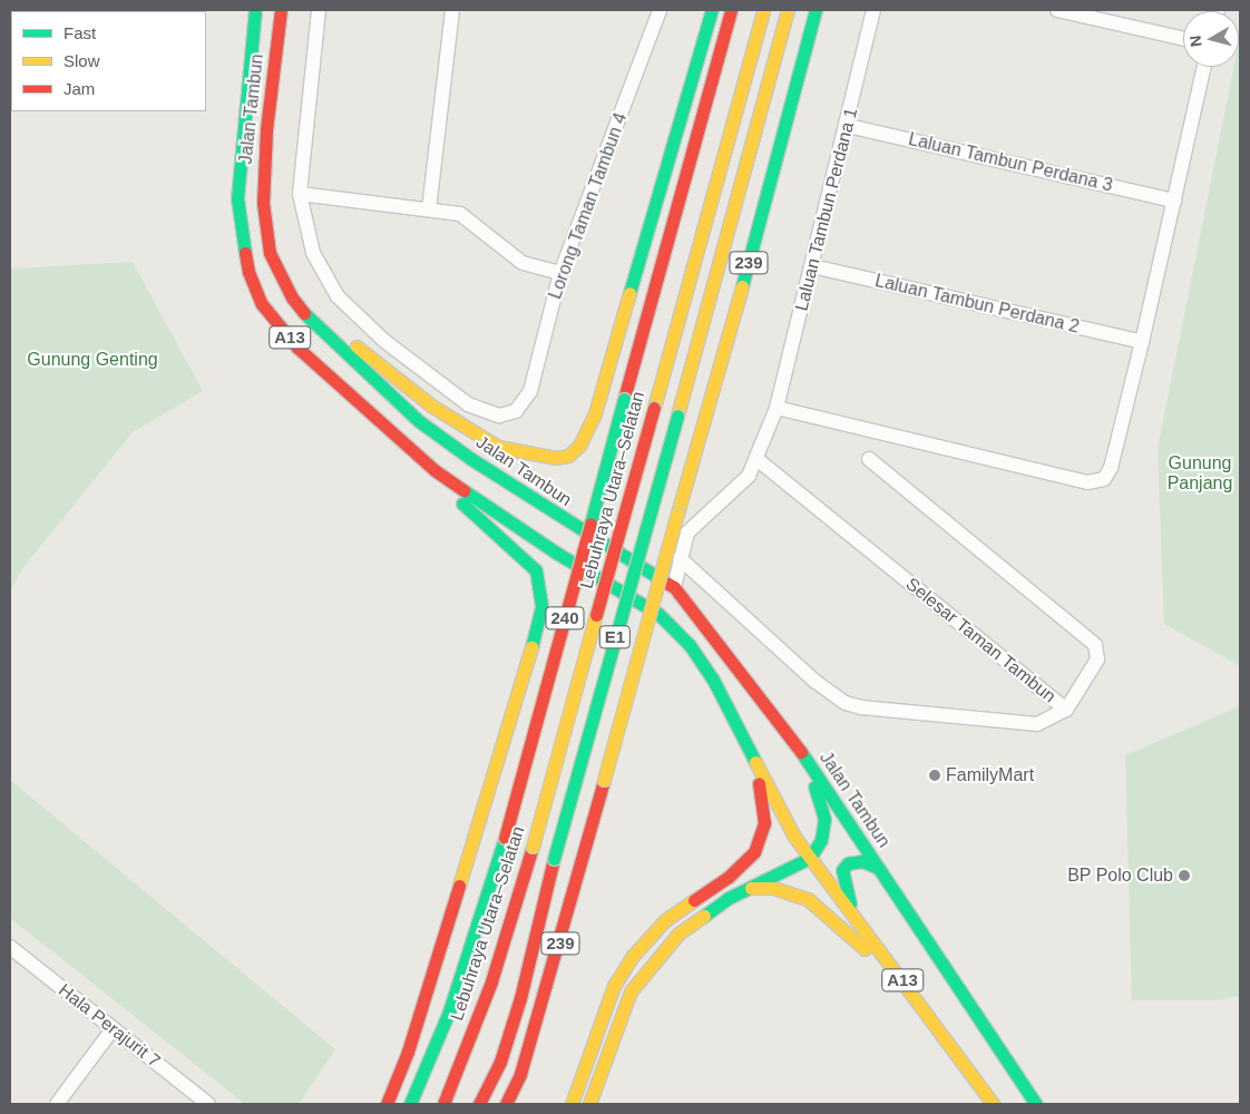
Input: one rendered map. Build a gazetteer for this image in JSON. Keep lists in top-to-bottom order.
{
  "streets": {
    "main road": [
      "Jalan Tambun",
      "239",
      "A13",
      "Lebuhraya Utara–Selatan",
      "240",
      "E1"
    ],
    "street": [
      "Laluan Tambun Perdana 3",
      "Lorong Taman Tambun 4",
      "Laluan Tambun Perdana 1",
      "Laluan Tambun Perdana 2",
      "Selesar Taman Tambun",
      "Hala Perajurit 7"
    ]
  },
  "crossings": [
    ["Jalan Tambun", "Laluan Tambun Perdana 1"],
    ["Laluan Tambun Perdana 3", "Laluan Tambun Perdana 1"],
    ["Laluan Tambun Perdana 1", "Laluan Tambun Perdana 2"],
    ["Laluan Tambun Perdana 1", "Selesar Taman Tambun"]
  ],
  "parks": ["Gunung Genting", "Gunung Panjang"],
  "places": ["FamilyMart", "BP Polo Club"],
  "legend": ["Fast", "Slow", "Jam"],
  "north": "left"
}
